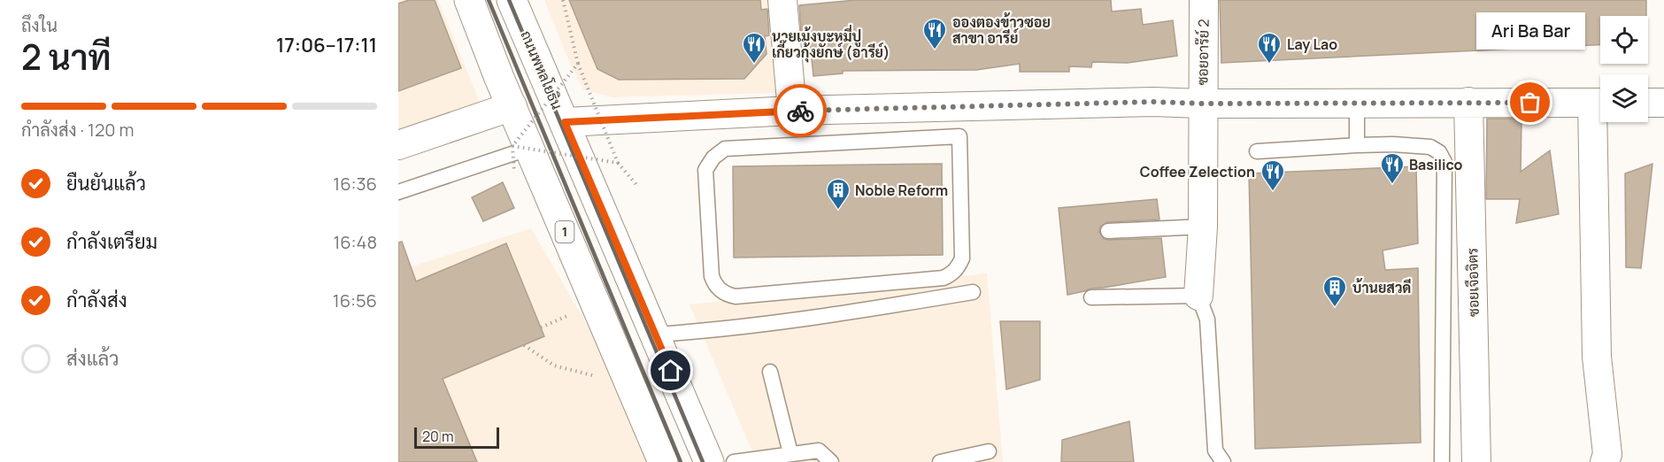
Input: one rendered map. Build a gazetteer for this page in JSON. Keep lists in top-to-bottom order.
{
  "streets": {
    "main road": ["ถนนพหลโยธิน", "1"],
    "street": ["ซอยอาร๊ย์ 2", "ซอยเจือจิตร"]
  },
  "places": {
    "restaurant": [
      "อองตองข้าวซอย สาขา อารีย์",
      "นายเม้งบะหมี่ปู เกี๊ยวกุ้งยักษ์ (อารีย์)",
      "Lay Lao",
      "Basilico",
      "Coffee Zelection"
    ],
    "other": ["Ari Ba Bar"],
    "building": ["Noble Reform", "บ้านยสวดี"]
  },
  "scale_bar": "20 m",
  "page": {
    "heading": ["2 นาที", "ถึงใน", "17:06–17:11"],
    "bubble": "Ari Ba Bar",
    "bar": "กำลังส่ง · 120 m",
    "list": [
      ["ยืนยันแล้ว", "16:36"],
      ["กำลังเตรียม", "16:48"],
      ["กำลังส่ง", "16:56"],
      "ส่งแล้ว"
    ],
    "scale": "20 m"
  }
}
